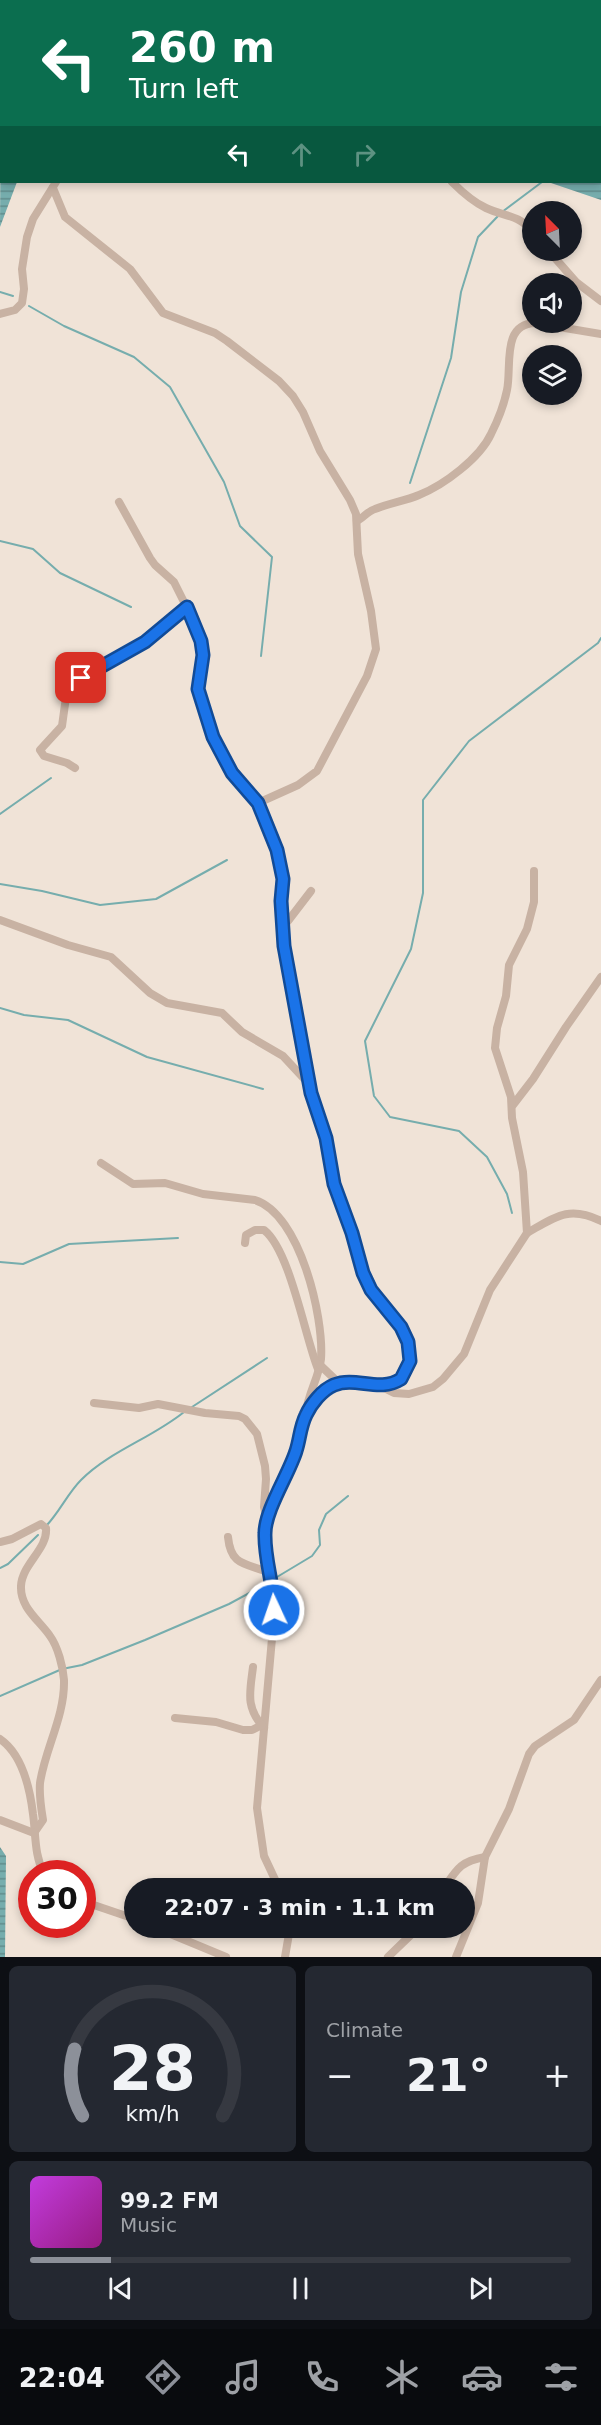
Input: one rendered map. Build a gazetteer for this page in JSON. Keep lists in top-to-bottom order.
{
  "north": "top left",
  "page": {
    "turn": ["260 m", "Turn left"],
    "limit": "30",
    "trip": "22:07 · 3 min · 1.1 km",
    "tile": "Climate",
    "heat": ["−", "21°", "+"],
    "song": ["99.2 FM", "Music"],
    "tabs": "22:04",
    "gauge": ["28", "km/h"]
  }
}
